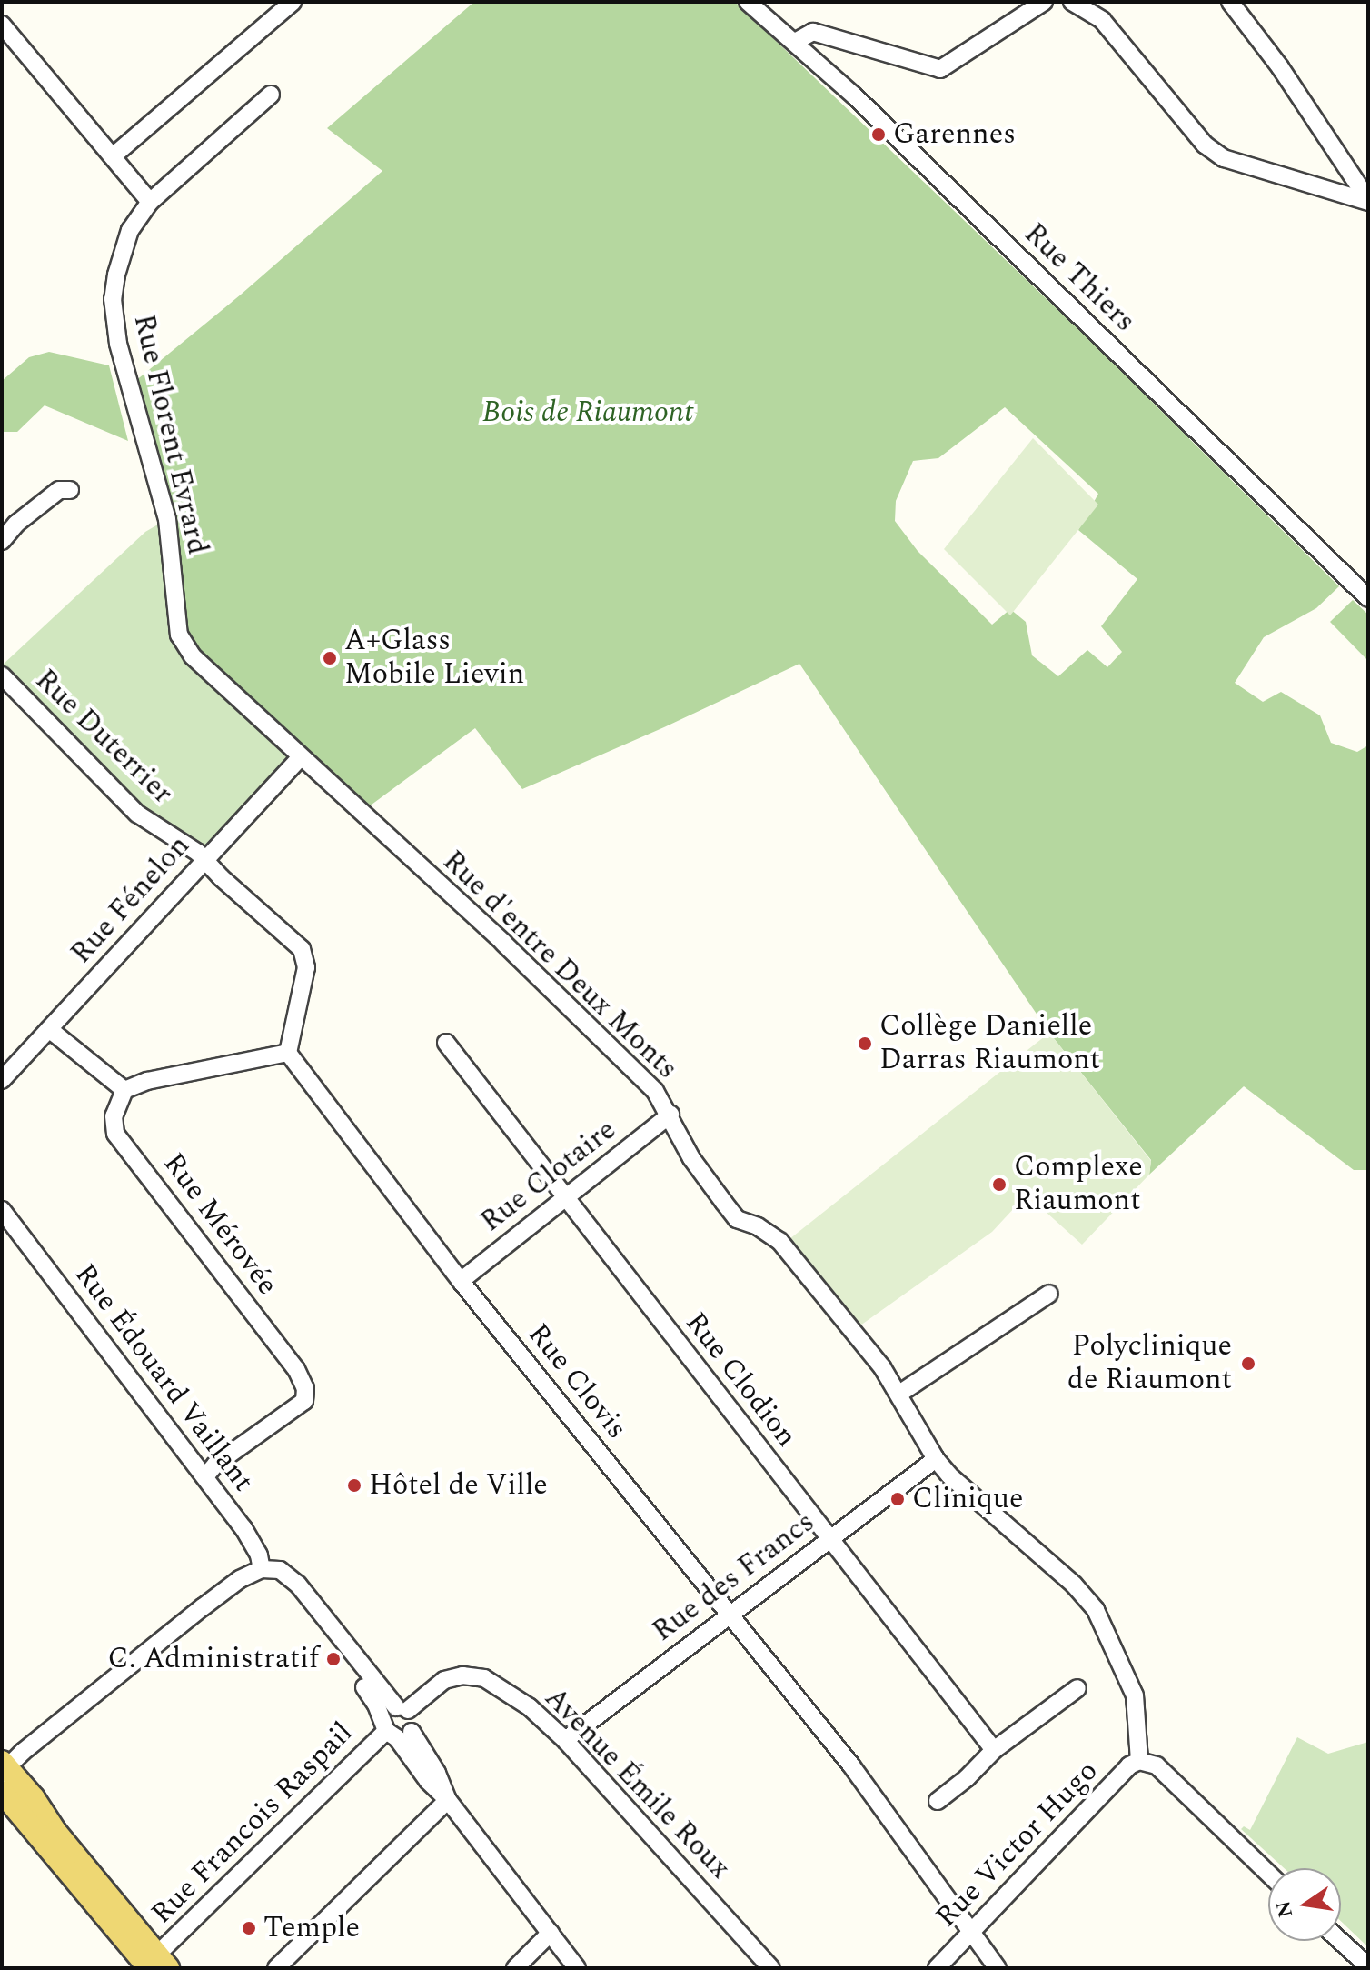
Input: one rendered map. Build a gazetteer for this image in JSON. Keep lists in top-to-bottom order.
{
  "streets": {
    "street": [
      "Rue Thiers",
      "Rue Florent Evrard",
      "Rue Duterrier",
      "Rue Fénelon",
      "Rue d'entre Deux Monts",
      "Rue Clotaire",
      "Rue Mérovée",
      "Rue Édouard Vaillant",
      "Rue Clodion",
      "Rue Clovis",
      "Rue des Francs",
      "Avenue Émile Roux",
      "Rue Francois Raspail",
      "Rue Victor Hugo"
    ]
  },
  "crossings": [
    ["Rue Florent Evrard", "Rue d'entre Deux Monts"],
    ["Rue Duterrier", "Rue Fénelon"],
    ["Rue Fénelon", "Rue d'entre Deux Monts"],
    ["Rue d'entre Deux Monts", "Rue Clotaire"],
    ["Rue d'entre Deux Monts", "Rue des Francs"],
    ["Rue d'entre Deux Monts", "Rue Victor Hugo"],
    ["Rue Clotaire", "Rue Clodion"],
    ["Rue Clotaire", "Rue Clovis"],
    ["Rue Mérovée", "Rue Édouard Vaillant"],
    ["Rue Clodion", "Rue des Francs"],
    ["Rue Clovis", "Rue des Francs"],
    ["Rue Clovis", "Rue Victor Hugo"],
    ["Rue des Francs", "Avenue Émile Roux"],
    ["Avenue Émile Roux", "Rue Francois Raspail"]
  ],
  "parks": ["Bois de Riaumont"],
  "places": [
    "Garennes",
    "A+Glass Mobile Lievin",
    "Collège Danielle Darras Riaumont",
    "Complexe Riaumont",
    "Polyclinique de Riaumont",
    "Hôtel de Ville",
    "Clinique",
    "C. Administratif",
    "Temple"
  ],
  "north": "left"
}
